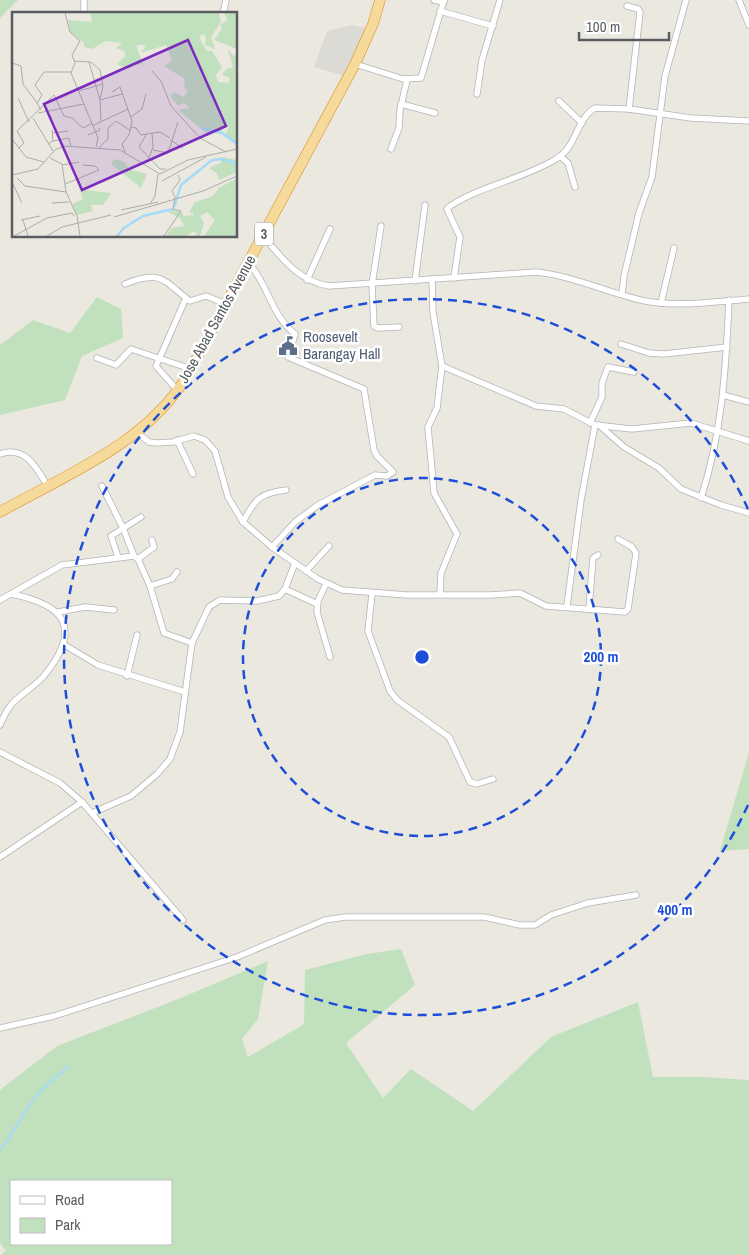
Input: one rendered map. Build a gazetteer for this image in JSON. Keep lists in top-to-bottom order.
{
  "streets": {
    "highway": ["3", "Jose Abad Santos Avenue"]
  },
  "places": {
    "public building": ["Roosevelt Barangay Hall"]
  },
  "legend": ["Road", "Park"],
  "scale_bar": "100 m",
  "rings": ["200 m", "400 m"]
}
